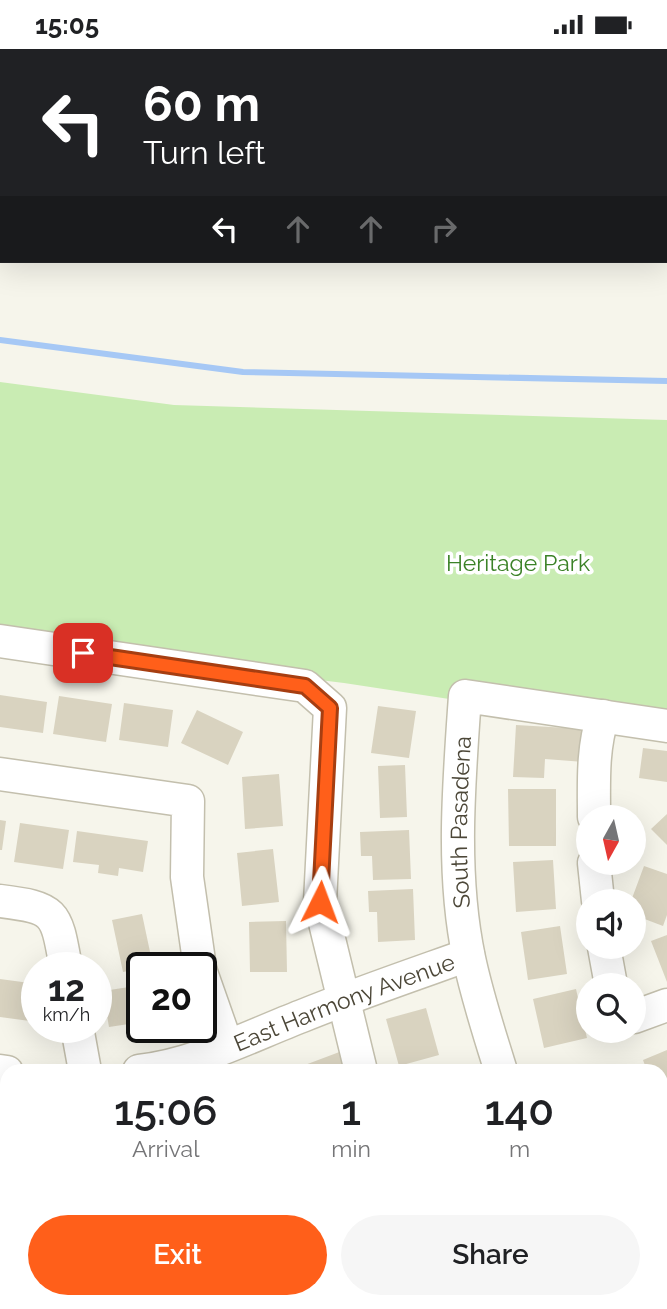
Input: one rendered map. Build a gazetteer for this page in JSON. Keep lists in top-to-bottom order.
{
  "streets": {
    "street": ["South Pasadena", "East Harmony Avenue"]
  },
  "crossings": [
    ["South Pasadena", "East Harmony Avenue"]
  ],
  "parks": ["Heritage Park"],
  "north": "bottom",
  "page": {
    "status": "15:05",
    "turn": ["60 m", "Turn left"],
    "speed": "12 km/h",
    "limit": "20",
    "eta": [
      "15:06",
      "Arrival",
      "1",
      "min",
      "140",
      "m"
    ],
    "buttons": ["Exit", "Share"]
  }
}
